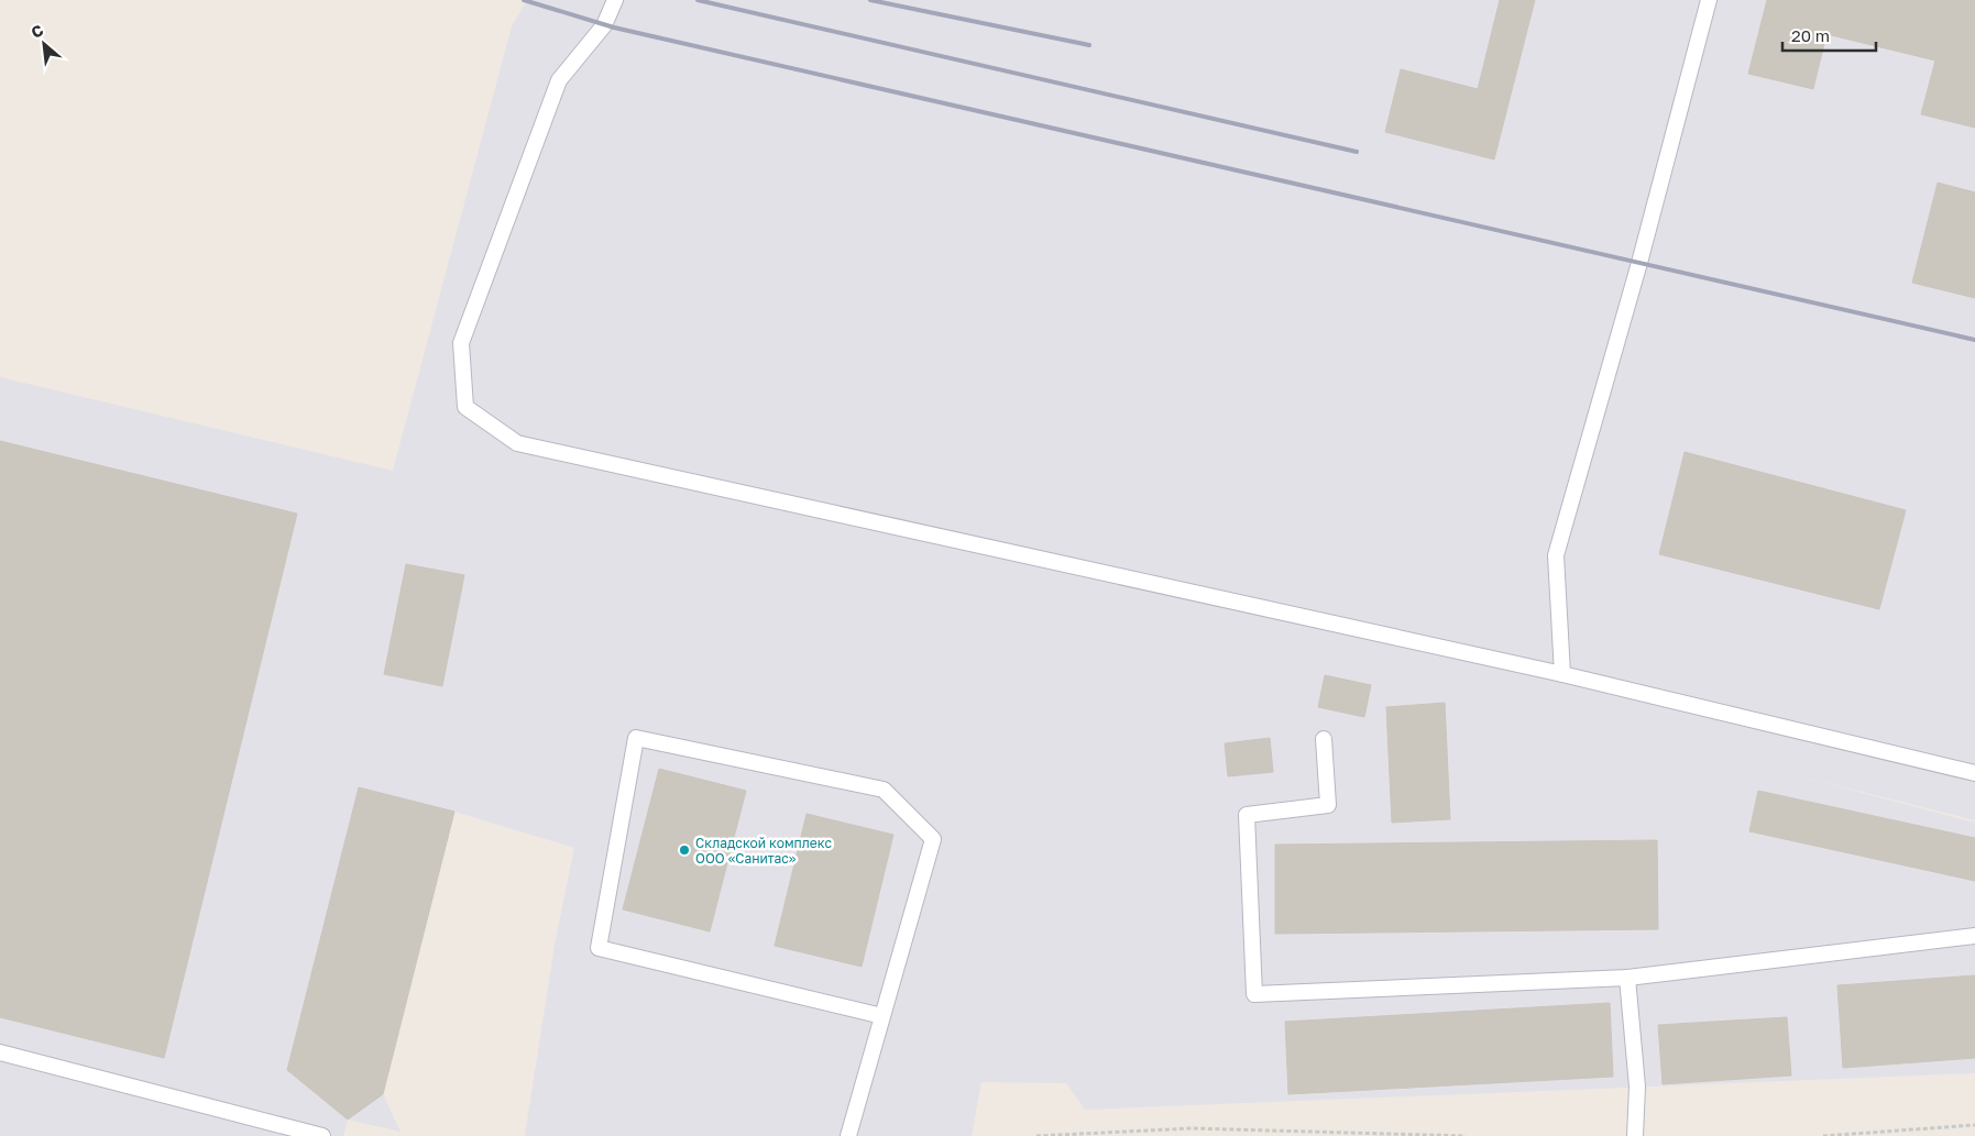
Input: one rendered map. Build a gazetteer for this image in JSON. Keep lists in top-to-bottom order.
{
  "places": ["Складской комплекс ООО «Санитас»"],
  "scale_bar": "20 m",
  "north": "top left"
}
